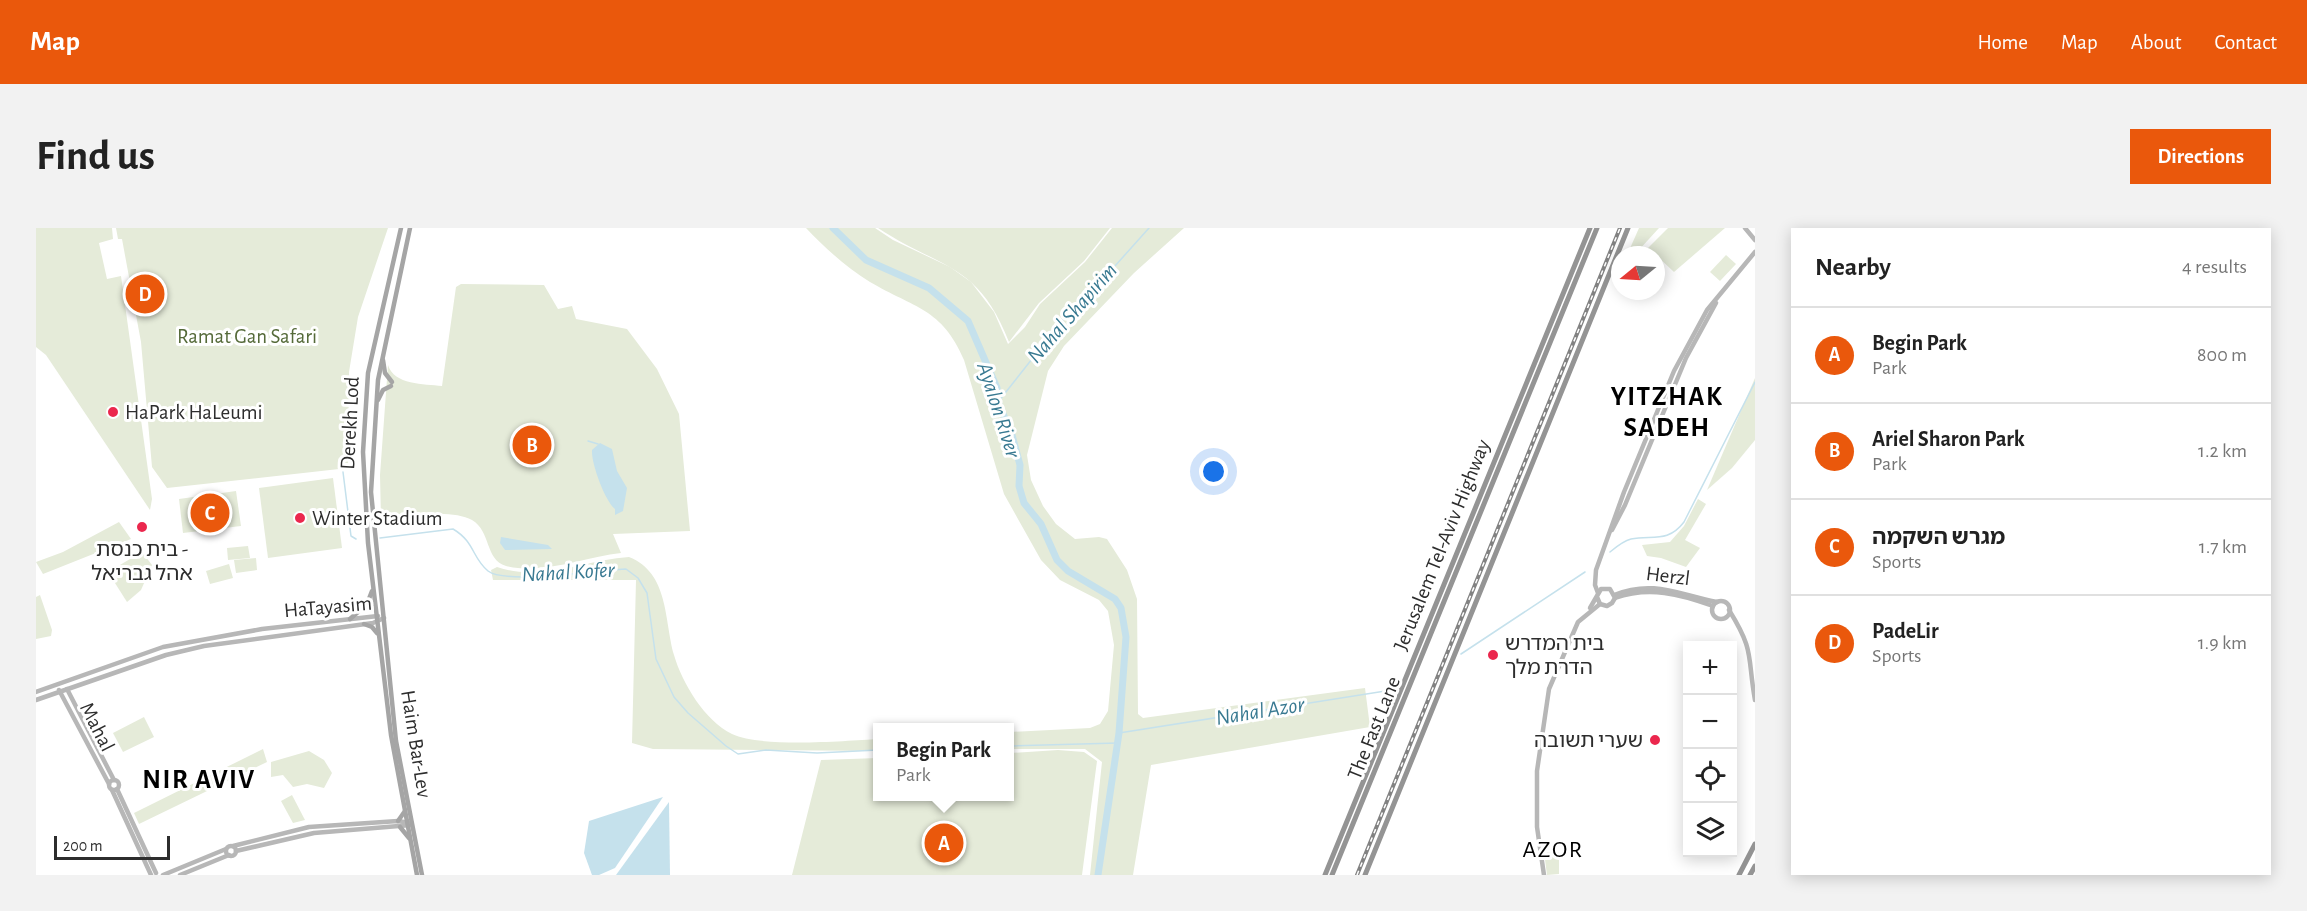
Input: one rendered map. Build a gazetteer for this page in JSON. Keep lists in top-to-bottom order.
{
  "streets": {
    "highway": ["Jerusalem Tel-Aviv Highway", "The Fast Lane"],
    "main road": ["Derekh Lod", "Haim Bar-Lev"],
    "street": ["Herzl", "HaTayasim", "Mahal"]
  },
  "crossings": [
    ["Derekh Lod", "HaTayasim"],
    ["Derekh Lod", "Haim Bar-Lev"],
    ["HaTayasim", "Mahal"],
    ["HaTayasim", "Haim Bar-Lev"]
  ],
  "districts": ["YITZHAK SADEH", "NIR AVIV", "AZOR"],
  "water": [
    "Nahal Shapirim",
    "Ayalon River",
    "Nahal Kofer",
    "Nahal Azor"
  ],
  "parks": ["Ramat Gan Safari"],
  "places": [
    "HaPark HaLeumi",
    "Winter Stadium",
    "בית כנסת - אהל גבריאל",
    "בית המדרש הדרת מלך",
    "שערי תשובה"
  ],
  "scale_bar": "200 m",
  "north": "left",
  "page": {
    "header": "Map",
    "nav": [
      "Home",
      "Map",
      "About",
      "Contact"
    ],
    "buttons": "Directions",
    "title": "Find us",
    "heading": ["Nearby", "4 results"],
    "pins": [
      "D",
      "B",
      "C",
      "A"
    ],
    "list": [
      {
        "mark": "A",
        "name": "Begin Park",
        "note": "Park",
        "value": "800 m"
      },
      {
        "mark": "B",
        "name": "Ariel Sharon Park",
        "note": "Park",
        "value": "1.2 km"
      },
      {
        "mark": "C",
        "name": "מגרש השקמה",
        "note": "Sports",
        "value": "1.7 km"
      },
      {
        "mark": "D",
        "name": "PadeLir",
        "note": "Sports",
        "value": "1.9 km"
      }
    ],
    "map_buttons": ["+", "−"],
    "popup": ["Begin Park", "Park"],
    "scale": "200 m"
  }
}
